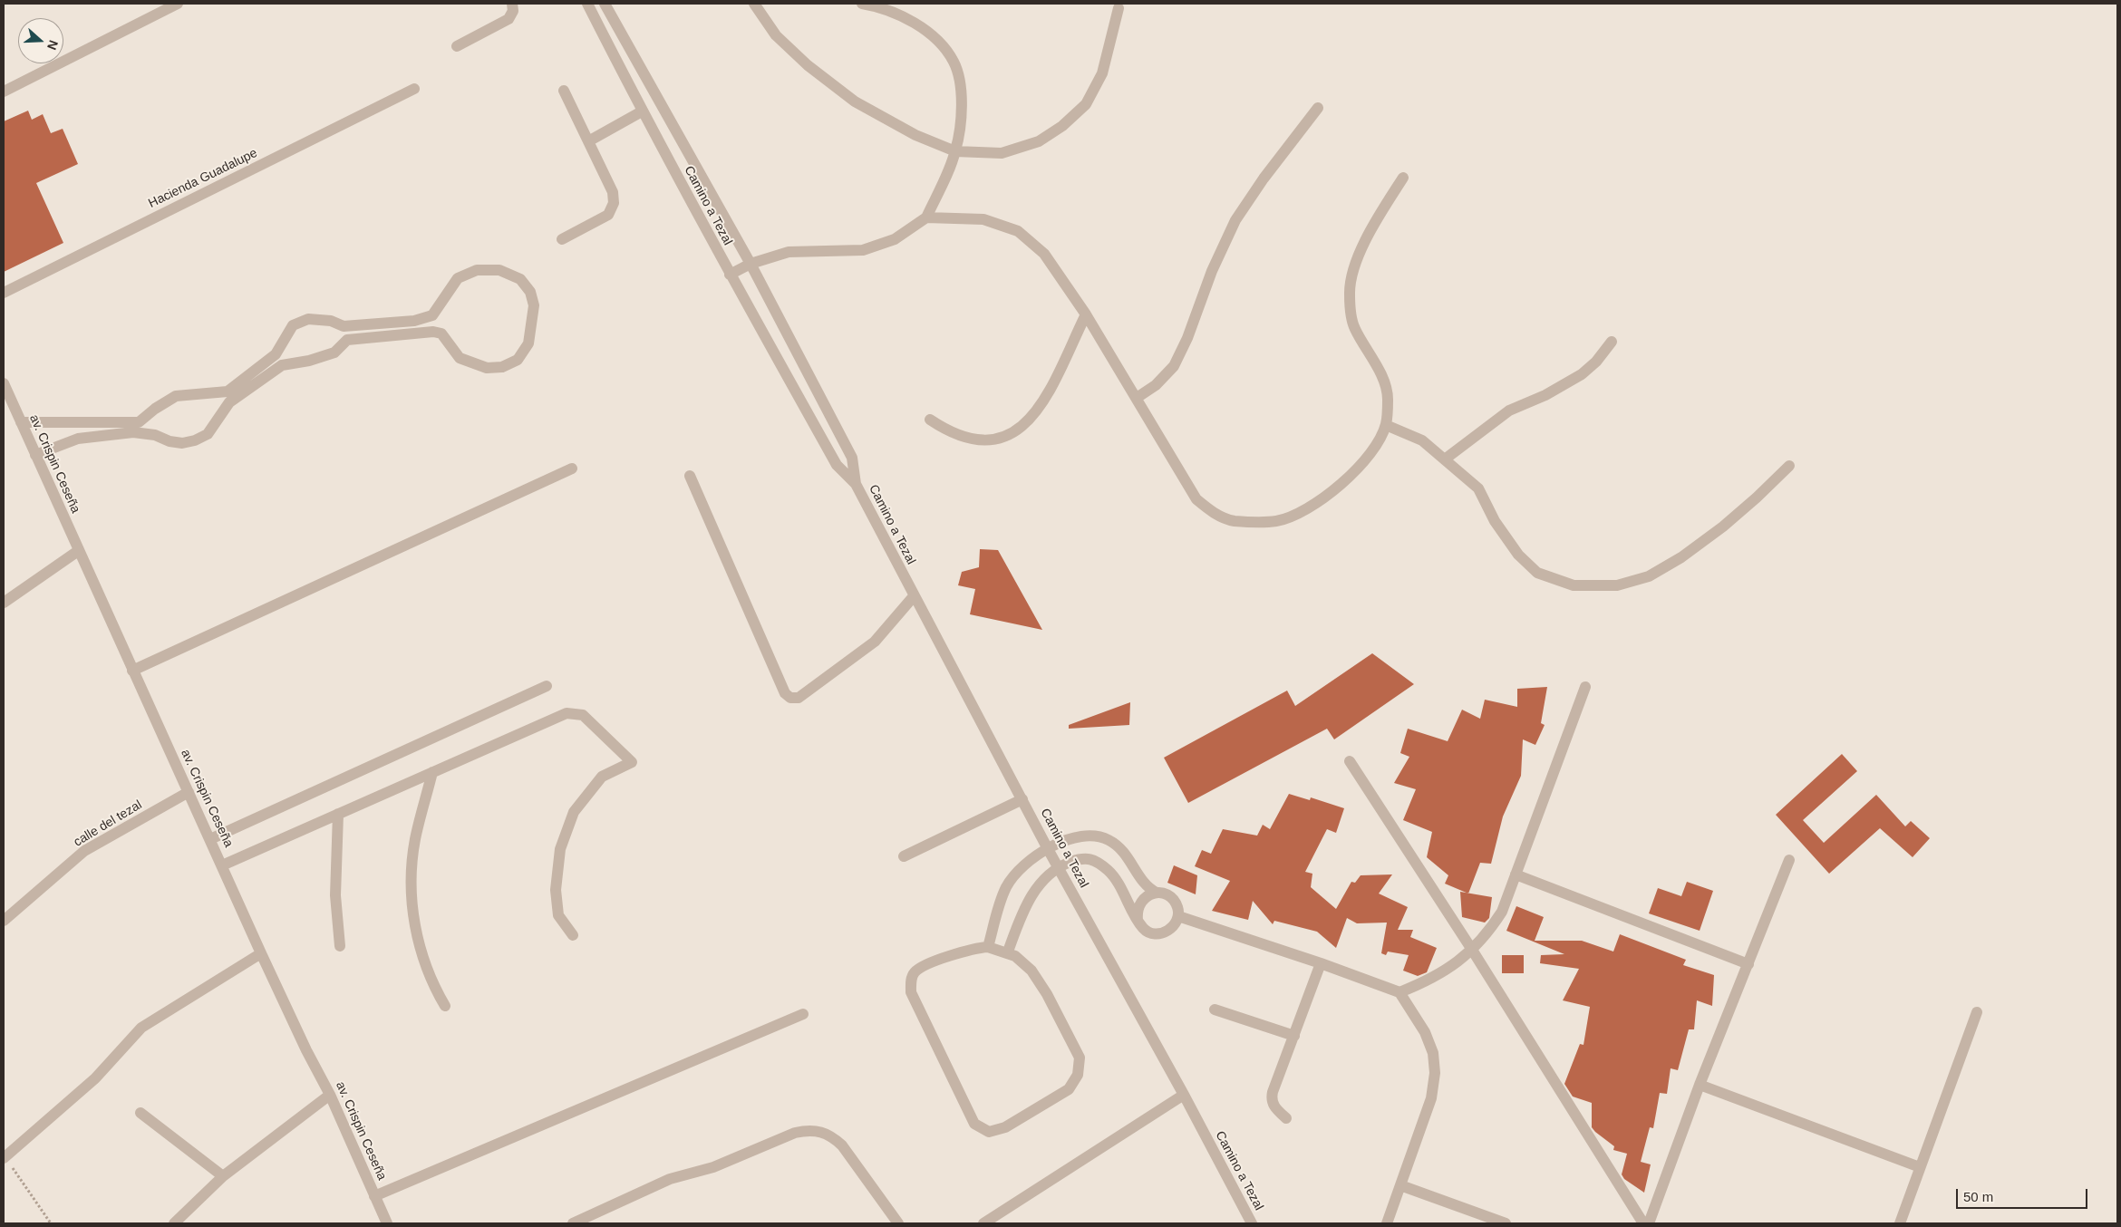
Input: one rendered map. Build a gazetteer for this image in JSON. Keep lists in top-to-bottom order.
{
  "streets": {
    "street": [
      "Hacienda Guadalupe",
      "Camino a Tezal",
      "av. Crispin Ceseña",
      "calle del tezal"
    ]
  },
  "crossings": [
    ["av. Crispin Ceseña", "calle del tezal"]
  ],
  "scale_bar": "50 m",
  "north": "right"
}
